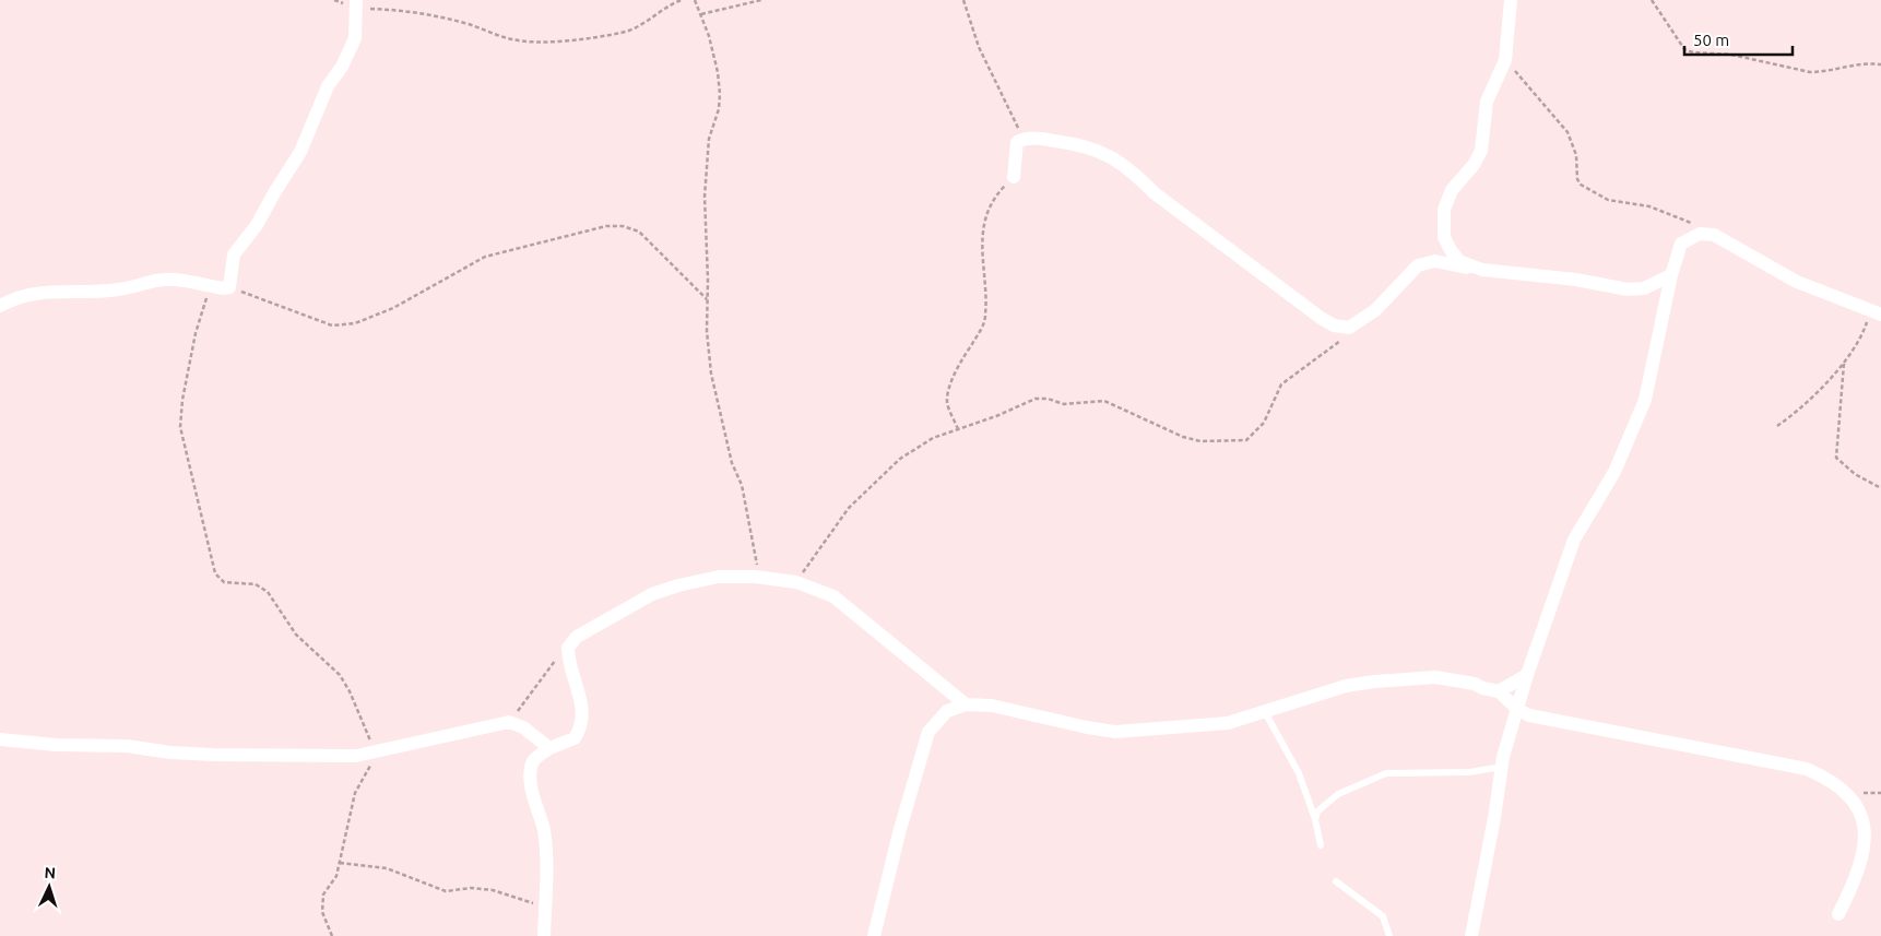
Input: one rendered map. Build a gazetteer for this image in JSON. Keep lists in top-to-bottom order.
{
  "scale_bar": "50 m",
  "north": "top"
}
